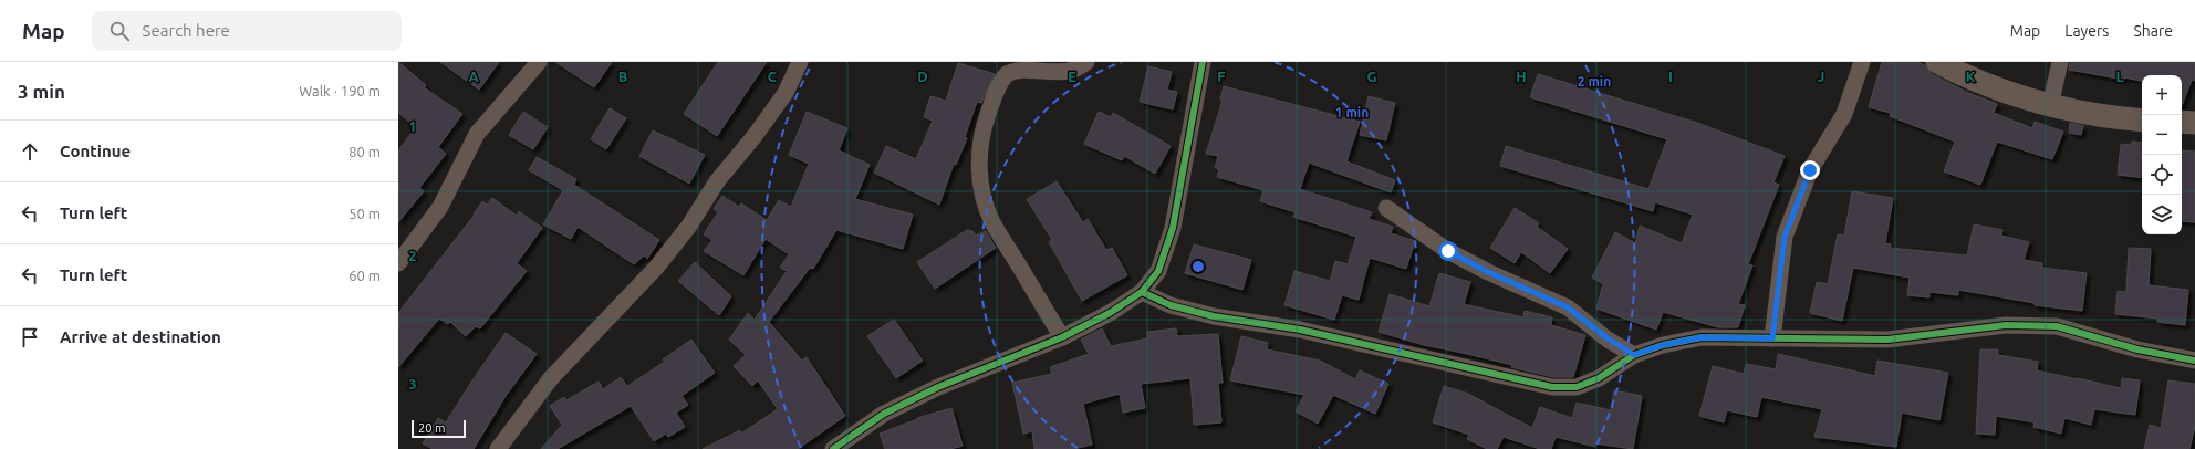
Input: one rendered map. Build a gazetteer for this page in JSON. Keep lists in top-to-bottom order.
{
  "scale_bar": "20 m",
  "page": {
    "header": "Map",
    "search": "Search here",
    "nav": ["Map", "Layers", "Share"],
    "heading": ["3 min", "Walk · 190 m"],
    "map_buttons": ["+", "−"],
    "list": [
      ["Continue", "80 m"],
      ["Turn left", "50 m"],
      ["Turn left", "60 m"],
      "Arrive at destination"
    ],
    "scale": "20 m"
  },
  "grid": {
    "columns": [
      "A",
      "B",
      "C",
      "D",
      "E",
      "F",
      "G",
      "H",
      "I",
      "J",
      "K",
      "L"
    ],
    "rows": ["1", "2", "3"]
  },
  "rings": ["2 min", "1 min"]
}
